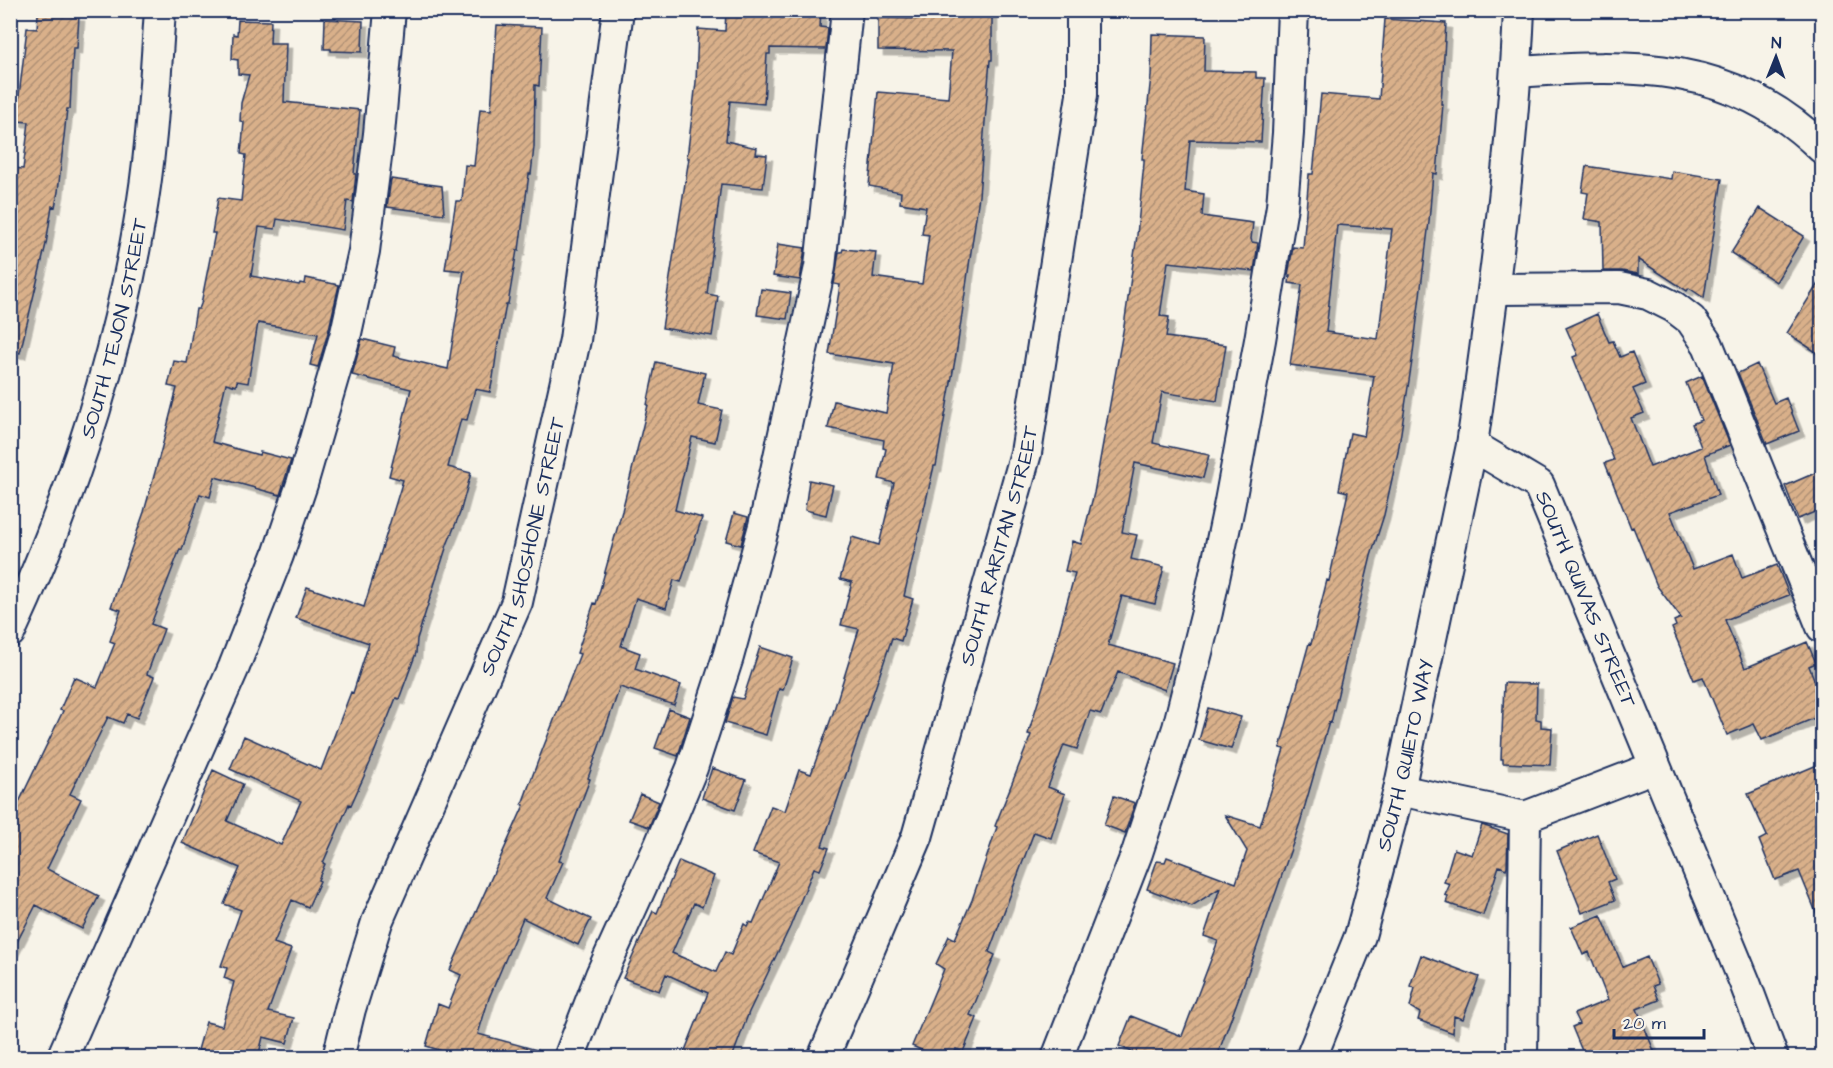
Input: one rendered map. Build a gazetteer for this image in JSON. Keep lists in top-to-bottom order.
{
  "streets": {
    "street": [
      "SOUTH TEJON STREET",
      "SOUTH RARITAN STREET",
      "SOUTH SHOSHONE STREET",
      "SOUTH QUIVAS STREET",
      "SOUTH QUIETO WAY"
    ]
  },
  "crossings": [
    ["SOUTH QUIVAS STREET", "SOUTH QUIETO WAY"]
  ],
  "scale_bar": "20 m",
  "north": "top"
}
